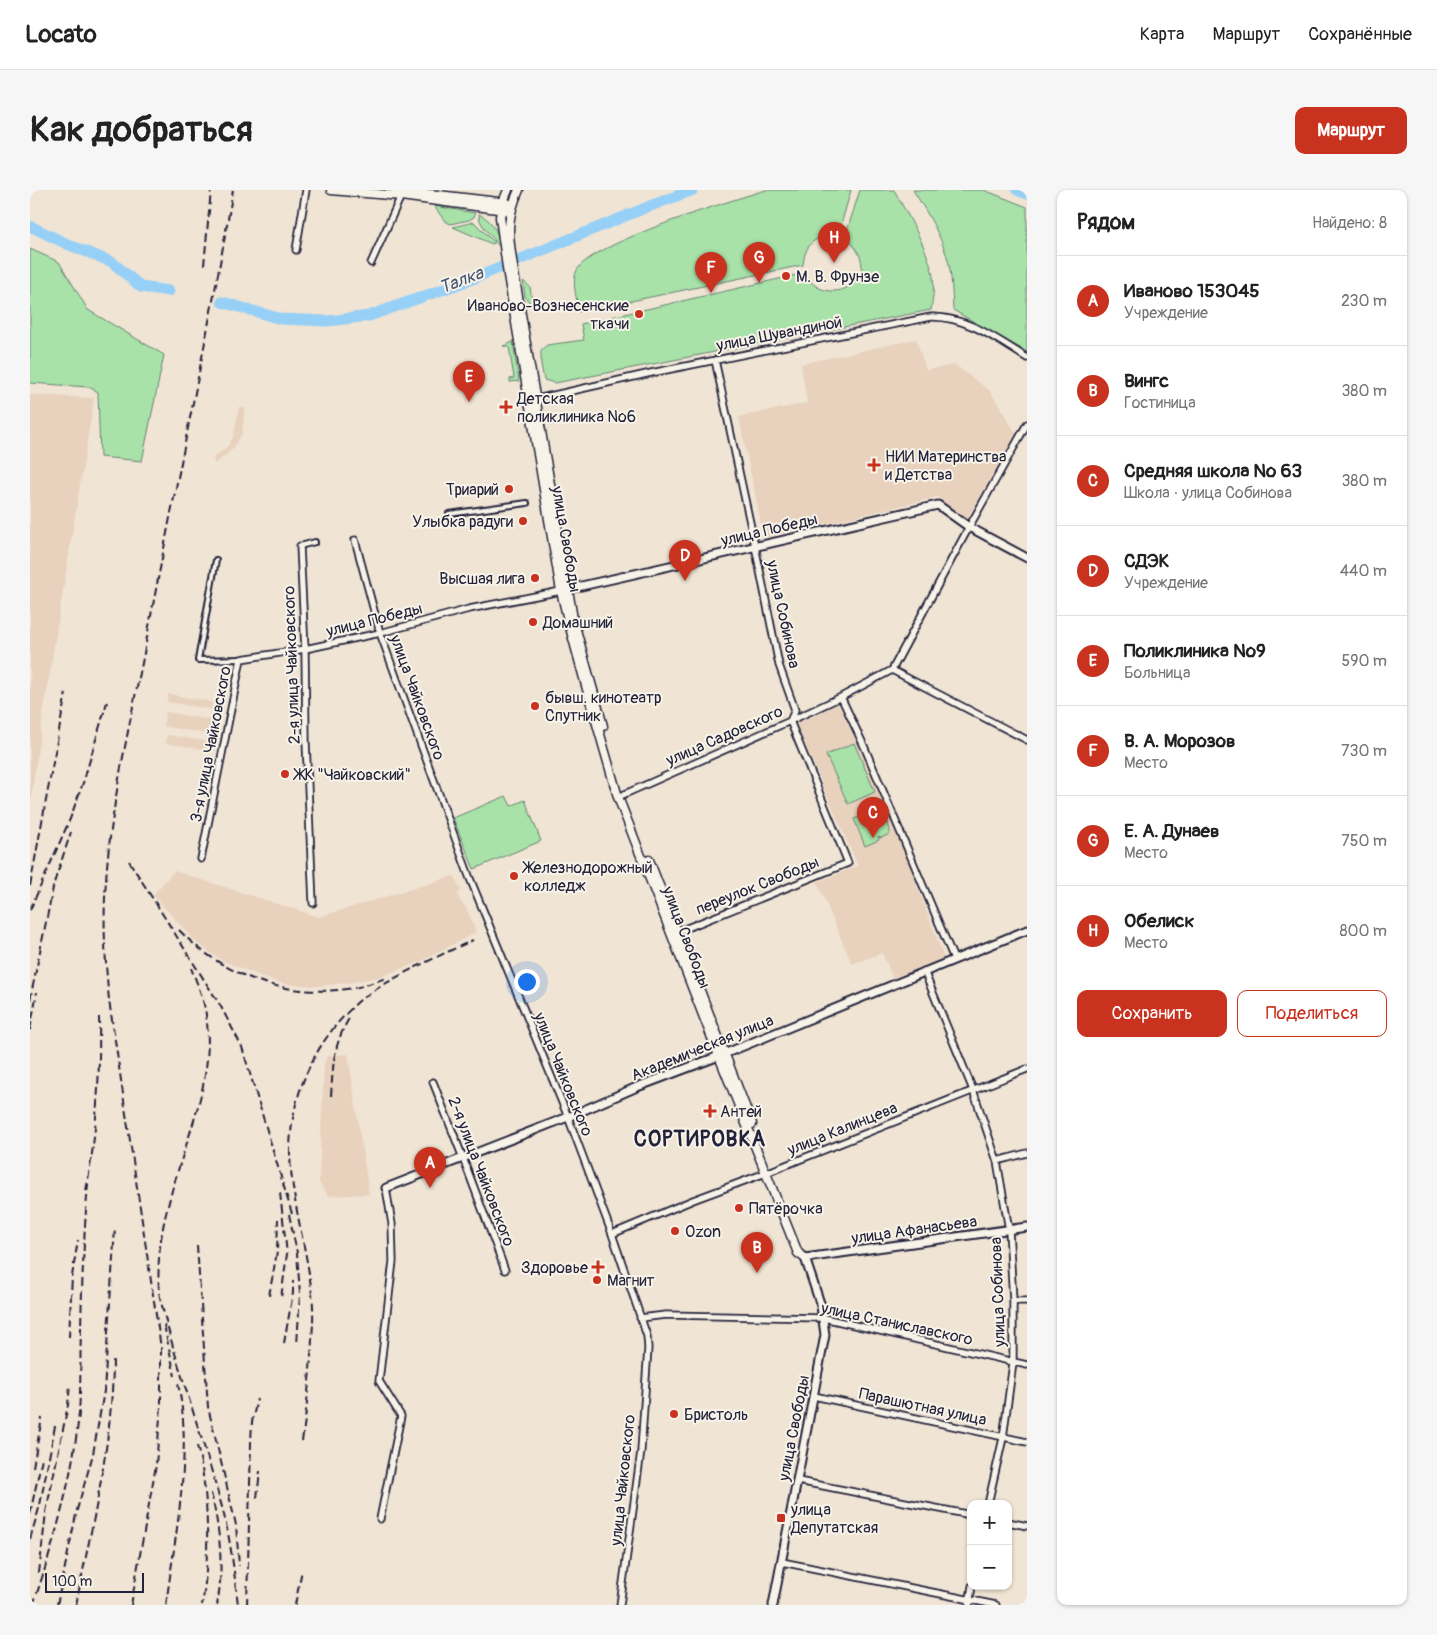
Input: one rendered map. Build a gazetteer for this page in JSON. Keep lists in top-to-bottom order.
{
  "streets": {
    "main road": ["улица Свободы"],
    "street": [
      "улица Шувандиной",
      "улица Победы",
      "улица Собинова",
      "2-я улица Чайковского",
      "улица Чайковского",
      "улица Садовского",
      "3-я улица Чайковского",
      "переулок Свободы",
      "Академическая улица",
      "улица Калинцева",
      "улица Афанасьева",
      "улица Станиславского",
      "Парашютная улица"
    ]
  },
  "crossings": [
    ["улица Шувандиной", "улица Свободы"],
    ["улица Шувандиной", "улица Собинова"],
    ["улица Победы", "улица Свободы"],
    ["улица Победы", "улица Собинова"],
    ["улица Победы", "2-я улица Чайковского"],
    ["улица Победы", "улица Чайковского"],
    ["улица Победы", "3-я улица Чайковского"],
    ["улица Свободы", "улица Садовского"],
    ["улица Свободы", "переулок Свободы"],
    ["улица Свободы", "Академическая улица"],
    ["улица Свободы", "улица Калинцева"],
    ["улица Свободы", "улица Афанасьева"],
    ["улица Свободы", "улица Станиславского"],
    ["улица Свободы", "Парашютная улица"],
    ["улица Собинова", "улица Садовского"],
    ["улица Собинова", "переулок Свободы"],
    ["улица Собинова", "Академическая улица"],
    ["улица Собинова", "улица Калинцева"],
    ["улица Собинова", "улица Афанасьева"],
    ["улица Собинова", "улица Станиславского"],
    ["улица Собинова", "Парашютная улица"],
    ["2-я улица Чайковского", "Академическая улица"],
    ["улица Чайковского", "Академическая улица"],
    ["улица Чайковского", "улица Калинцева"],
    ["улица Чайковского", "улица Станиславского"]
  ],
  "districts": ["СОРТИРОВКА"],
  "water": ["Талка"],
  "places": {
    "other": [
      "М. В. Фрунзе",
      "Иваново-Вознесенские ткачи",
      "Триарий",
      "Улыбка радуги",
      "Высшая лига",
      "Домашний",
      "бывш. кинотеатр Спутник",
      "ЖК \"Чайковский\"",
      "Железнодорожный колледж",
      "Пятёрочка",
      "Ozon",
      "Магнит",
      "Бристоль"
    ],
    "health": [
      "Детская поликлиника №6",
      "НИИ Материнства и Детства",
      "Антей",
      "Здоровье"
    ],
    "transit": ["улица Депутатская"]
  },
  "scale_bar": "100 m",
  "page": {
    "header": "Locato",
    "nav": ["Карта", "Маршрут", "Сохранённые"],
    "buttons": [
      "Маршрут",
      ["Сохранить", "Поделиться"]
    ],
    "title": "Как добраться",
    "heading": ["Рядом", "Найдено: 8"],
    "pins": [
      "H",
      "G",
      "F",
      "E",
      "D",
      "C",
      "A",
      "B"
    ],
    "list": [
      {
        "mark": "A",
        "name": "Иваново 153045",
        "note": "Учреждение",
        "value": "230 m"
      },
      {
        "mark": "B",
        "name": "Вингс",
        "note": "Гостиница",
        "value": "380 m"
      },
      {
        "mark": "C",
        "name": "Средняя школа № 63",
        "note": "Школа · улица Собинова",
        "value": "380 m"
      },
      {
        "mark": "D",
        "name": "СДЭК",
        "note": "Учреждение",
        "value": "440 m"
      },
      {
        "mark": "E",
        "name": "Поликлиника №9",
        "note": "Больница",
        "value": "590 m"
      },
      {
        "mark": "F",
        "name": "В. А. Морозов",
        "note": "Место",
        "value": "730 m"
      },
      {
        "mark": "G",
        "name": "Е. А. Дунаев",
        "note": "Место",
        "value": "750 m"
      },
      {
        "mark": "H",
        "name": "Обелиск",
        "note": "Место",
        "value": "800 m"
      }
    ],
    "map_buttons": ["+", "−"],
    "scale": "100 m"
  }
}
